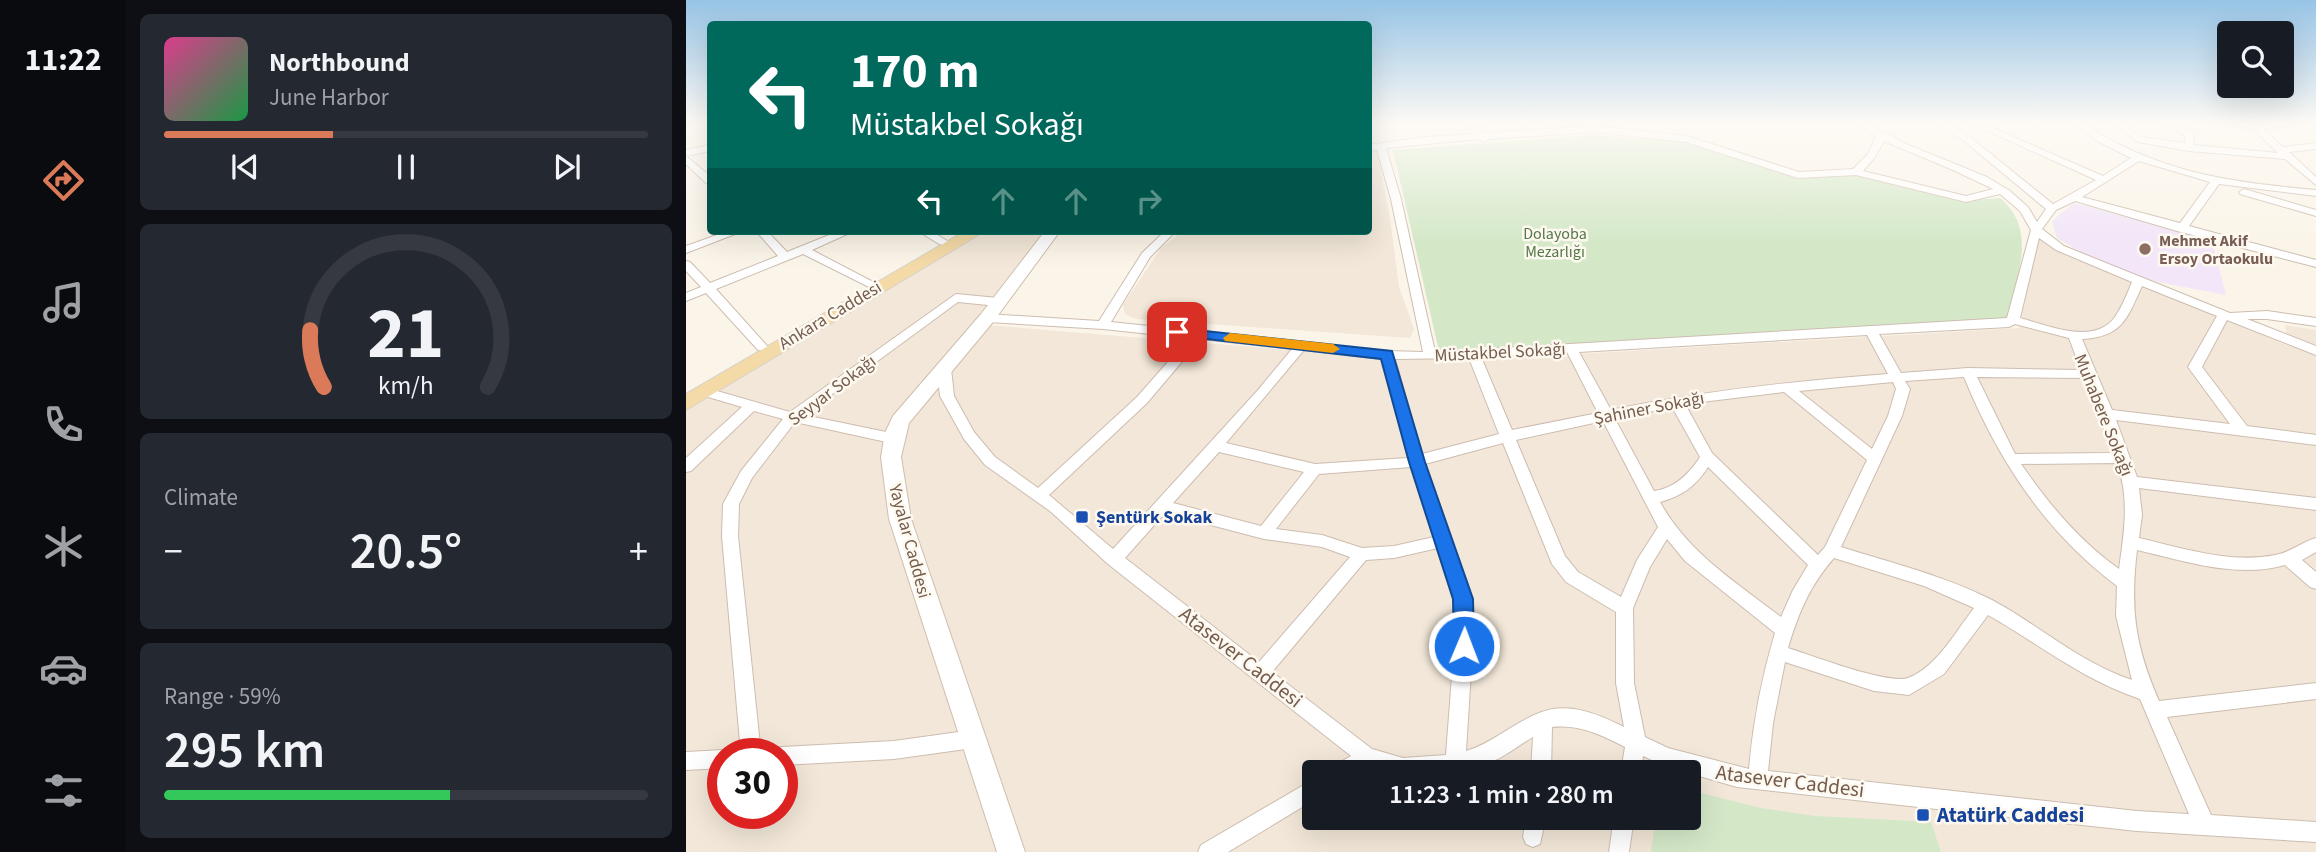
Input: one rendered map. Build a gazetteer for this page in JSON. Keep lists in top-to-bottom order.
{
  "streets": {
    "main road": ["Ankara Caddesi"],
    "street": [
      "Müstakbel Sokağı",
      "Seyyar Sokağı",
      "Şahiner Sokağı",
      "Muhabere Sokağı",
      "Yayalar Caddesi",
      "Atasever Caddesi"
    ]
  },
  "crossings": [
    ["Müstakbel Sokağı", "Muhabere Sokağı"],
    ["Şahiner Sokağı", "Muhabere Sokağı"],
    ["Muhabere Sokağı", "Atasever Caddesi"]
  ],
  "parks": ["Dolayoba Mezarlığı"],
  "places": {
    "other": ["Mehmet Akif Ersoy Ortaokulu"],
    "transit": ["Şentürk Sokak", "Atatürk Caddesi̇"]
  },
  "page": {
    "tabs": "11:22",
    "turn": ["170 m", "Müstakbel Sokağı"],
    "song": ["Northbound", "June Harbor"],
    "tile": [
      "Climate",
      ["Range · 59%", "295 km"]
    ],
    "heat": ["−", "20.5°", "+"],
    "limit": "30",
    "trip": "11:23 · 1 min · 280 m",
    "gauge": ["21", "km/h"]
  }
}
